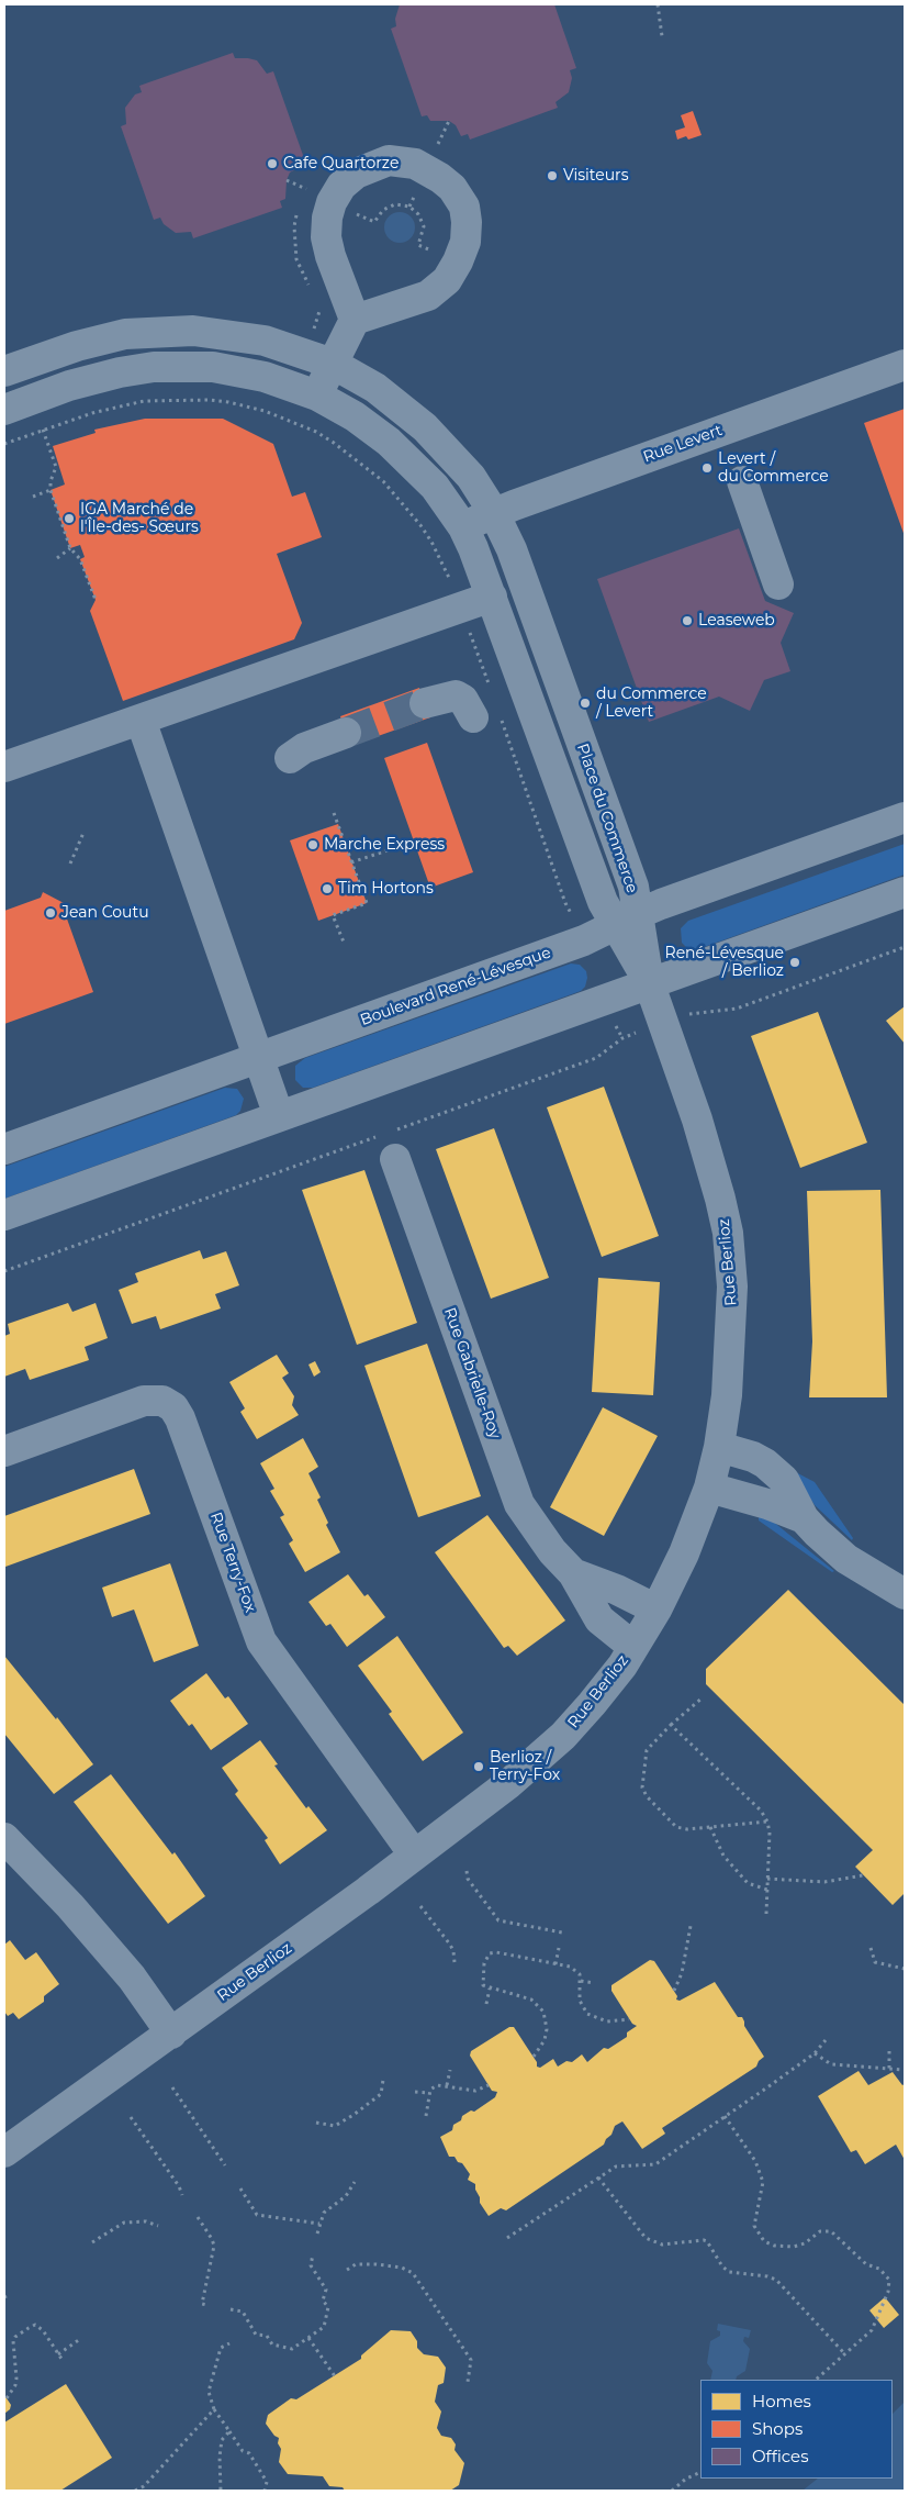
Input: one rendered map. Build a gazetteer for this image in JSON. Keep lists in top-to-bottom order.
{
  "streets": {
    "street": [
      "Rue Levert",
      "Place du Commerce",
      "Boulevard René-Lévesque",
      "Rue Berlioz",
      "Rue Gabrielle-Roy",
      "Rue Terry-Fox"
    ]
  },
  "crossings": [
    ["Rue Levert", "Place du Commerce"],
    ["Place du Commerce", "Boulevard René-Lévesque"],
    ["Place du Commerce", "Rue Berlioz"],
    ["Rue Berlioz", "Rue Gabrielle-Roy"],
    ["Rue Berlioz", "Rue Terry-Fox"]
  ],
  "places": [
    "Cafe Quartorze",
    "Visiteurs",
    "Levert / du Commerce",
    "IGA Marché de l'Île-des- Sœurs",
    "Leaseweb",
    "du Commerce / Levert",
    "Marche Express",
    "Tim Hortons",
    "Jean Coutu",
    "René-Lévesque / Berlioz",
    "Berlioz / Terry-Fox"
  ],
  "legend": ["Homes", "Shops", "Offices"]
}
